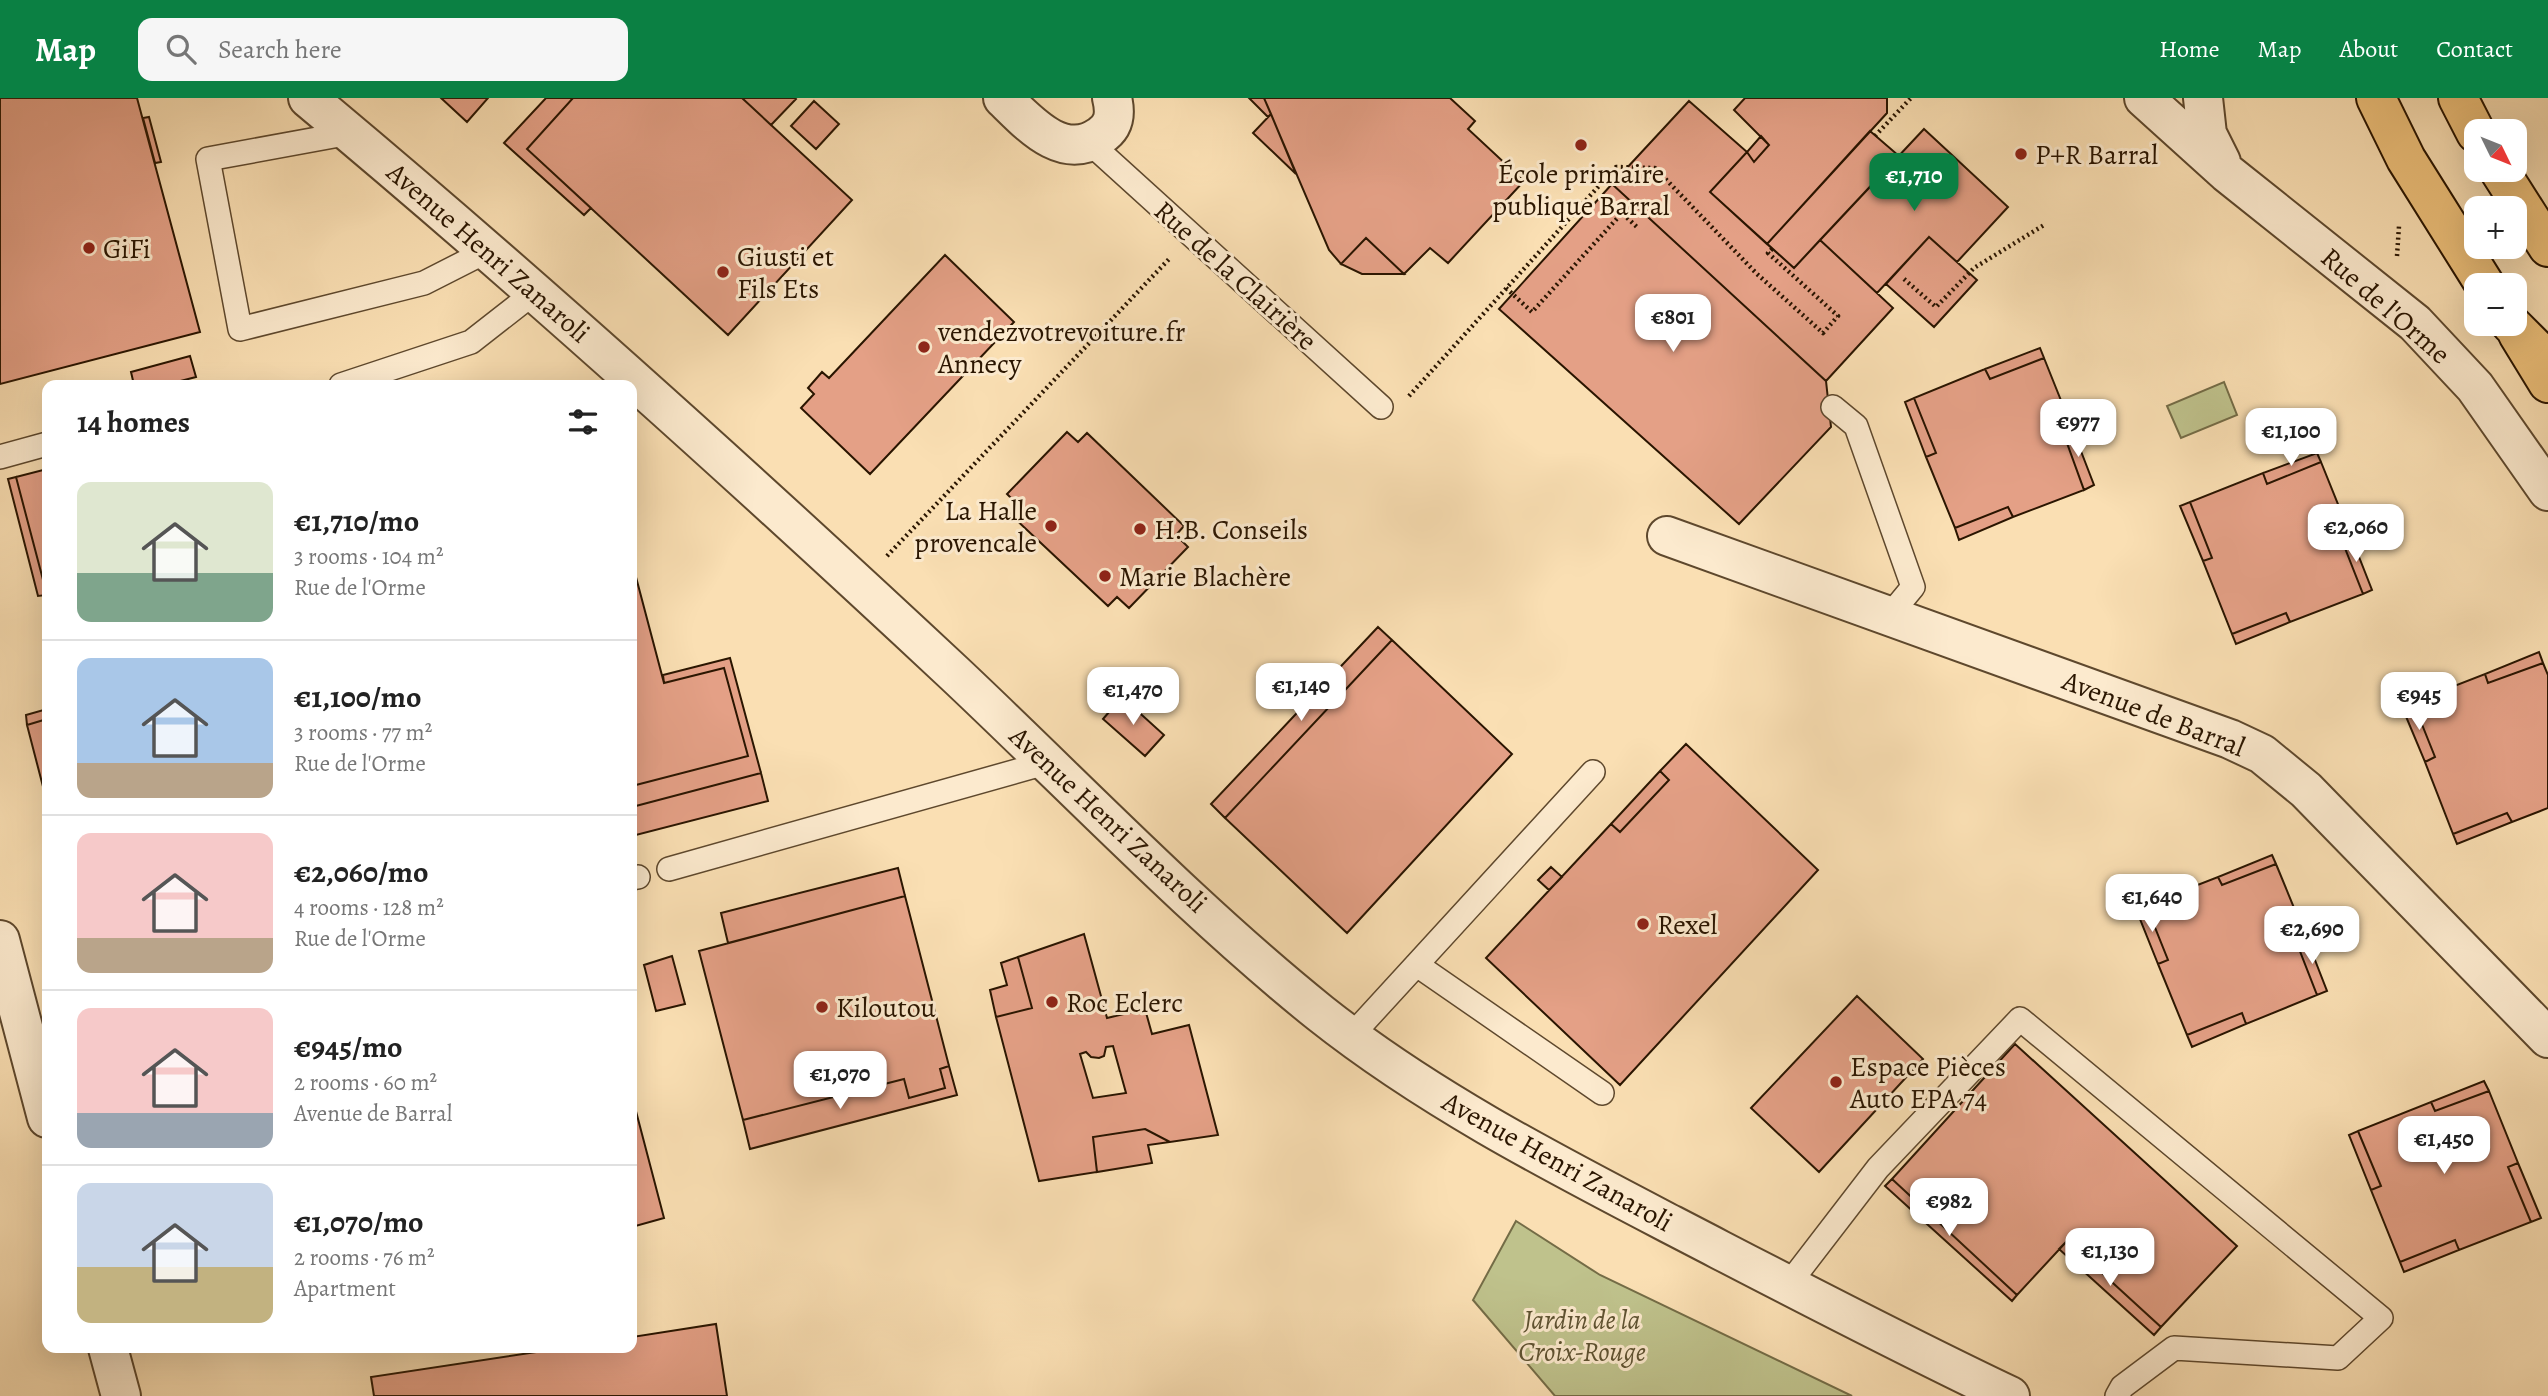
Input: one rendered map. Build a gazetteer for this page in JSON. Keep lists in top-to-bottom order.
{
  "streets": {
    "street": ["Avenue Henri Zanaroli", "Rue de l'Orme", "Avenue de Barral"],
    "lane": ["Rue de la Clairière"]
  },
  "parks": ["Jardin de la Croix-Rouge"],
  "places": [
    "École primaire publique Barral",
    "P+R Barral",
    "GiFi",
    "Giusti et Fils Ets",
    "vendezvotrevoiture.fr Annecy",
    "La Halle provencale",
    "H.B. Conseils",
    "Marie Blachère",
    "Rexel",
    "Roc Eclerc",
    "Kiloutou",
    "Espace Pièces Auto EPA 74"
  ],
  "north": "bottom right",
  "page": {
    "header": "Map",
    "search": "Search here",
    "nav": [
      "Home",
      "Map",
      "About",
      "Contact"
    ],
    "map_buttons": ["+", "−"],
    "price": [
      "€1,710",
      "€801",
      "€977",
      "€1,100",
      "€2,060",
      "€1,140",
      "€1,470",
      "€945",
      "€1,640",
      "€2,690",
      "€1,070",
      "€1,450",
      "€982",
      "€1,130"
    ],
    "heading": "14 homes",
    "list": [
      {
        "name": "€1,710/mo",
        "note": "3 rooms · 104 m² · Rue de l'Orme"
      },
      {
        "name": "€1,100/mo",
        "note": "3 rooms · 77 m² · Rue de l'Orme"
      },
      {
        "name": "€2,060/mo",
        "note": "4 rooms · 128 m² · Rue de l'Orme"
      },
      {
        "name": "€945/mo",
        "note": "2 rooms · 60 m² · Avenue de Barral"
      },
      {
        "name": "€1,070/mo",
        "note": "2 rooms · 76 m² · Apartment"
      }
    ]
  }
}
